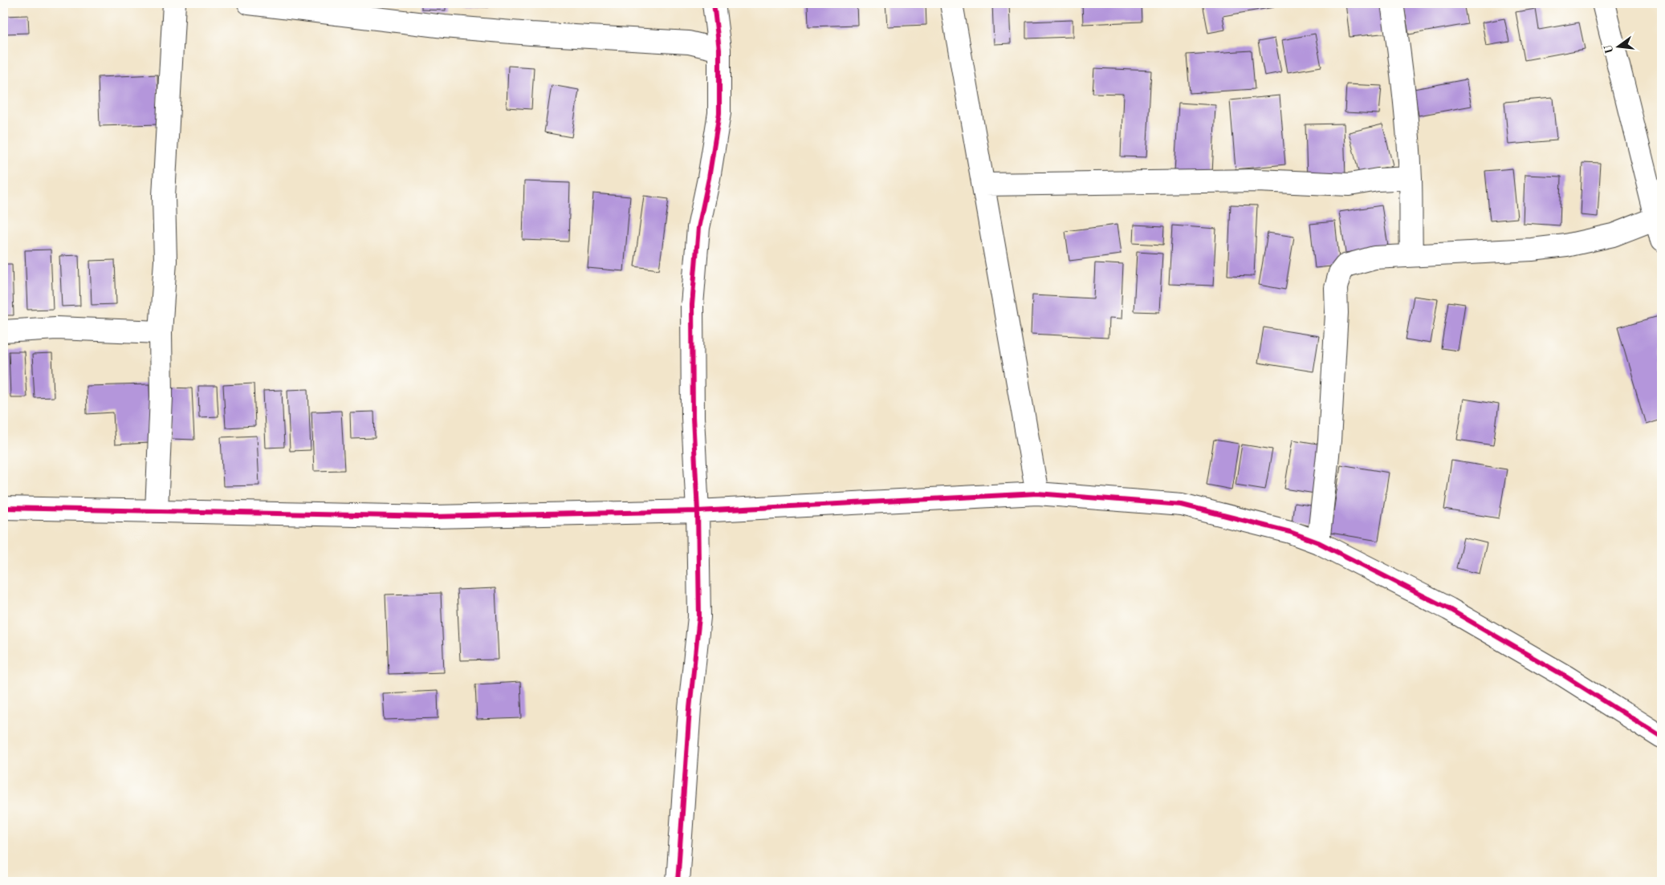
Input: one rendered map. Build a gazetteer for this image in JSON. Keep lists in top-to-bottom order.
{
  "north": "left"
}
